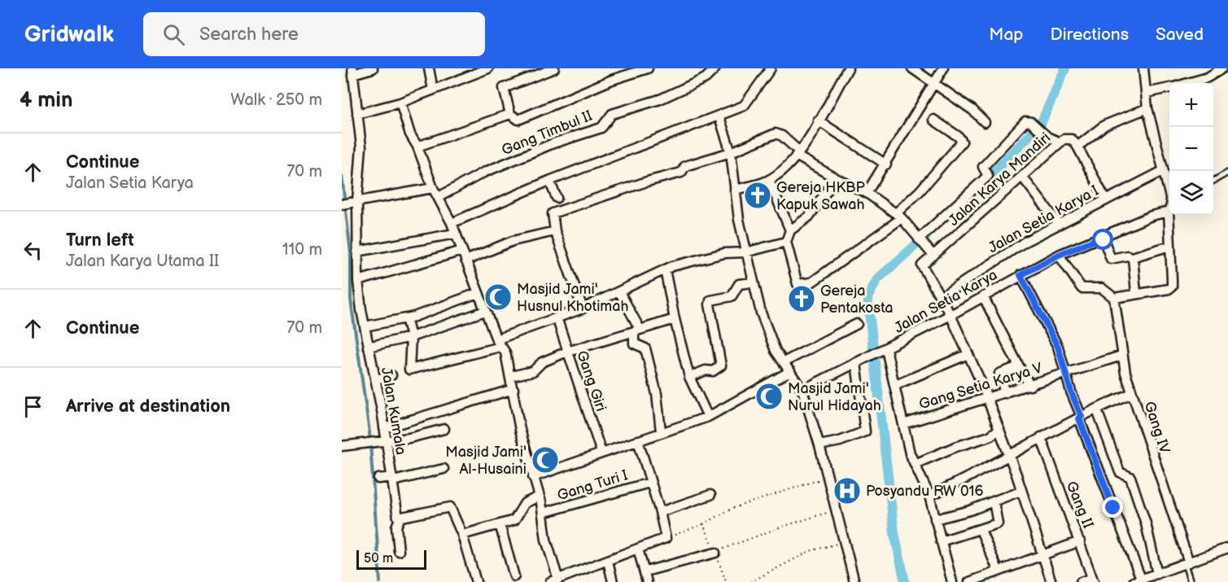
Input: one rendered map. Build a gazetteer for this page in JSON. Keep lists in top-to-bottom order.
{
  "streets": {
    "street": [
      "Gang Timbul II",
      "Jalan Karya Mandiri",
      "Jalan Setia Karya I",
      "Jalan Setia Karya",
      "Gang Giri",
      "Gang Setia Karya V",
      "Jalan Kumala",
      "Gang IV",
      "Gang Turi I",
      "Gang II"
    ]
  },
  "crossings": [
    ["Jalan Karya Mandiri", "Jalan Setia Karya I"],
    ["Jalan Karya Mandiri", "Jalan Setia Karya"],
    ["Jalan Karya Mandiri", "Gang Setia Karya V"],
    ["Gang Setia Karya V", "Gang IV"]
  ],
  "places": {
    "church": ["Gereja HKBP Kapuk Sawah", "Gereja Pentakosta"],
    "mosque": ["Masjid Jami' Husnul Khotimah", "Masjid Jami' Nurul Hidayah", "Masjid Jami' Al-Husaini"],
    "hospital": ["Posyandu RW 016"]
  },
  "scale_bar": "50 m",
  "page": {
    "header": "Gridwalk",
    "search": "Search here",
    "nav": ["Map", "Directions", "Saved"],
    "heading": ["4 min", "Walk · 250 m"],
    "map_buttons": ["+", "−"],
    "list": [
      ["Continue", "Jalan Setia Karya", "70 m"],
      ["Turn left", "Jalan Karya Utama II", "110 m"],
      ["Continue", "70 m"],
      "Arrive at destination"
    ],
    "scale": "50 m"
  }
}
